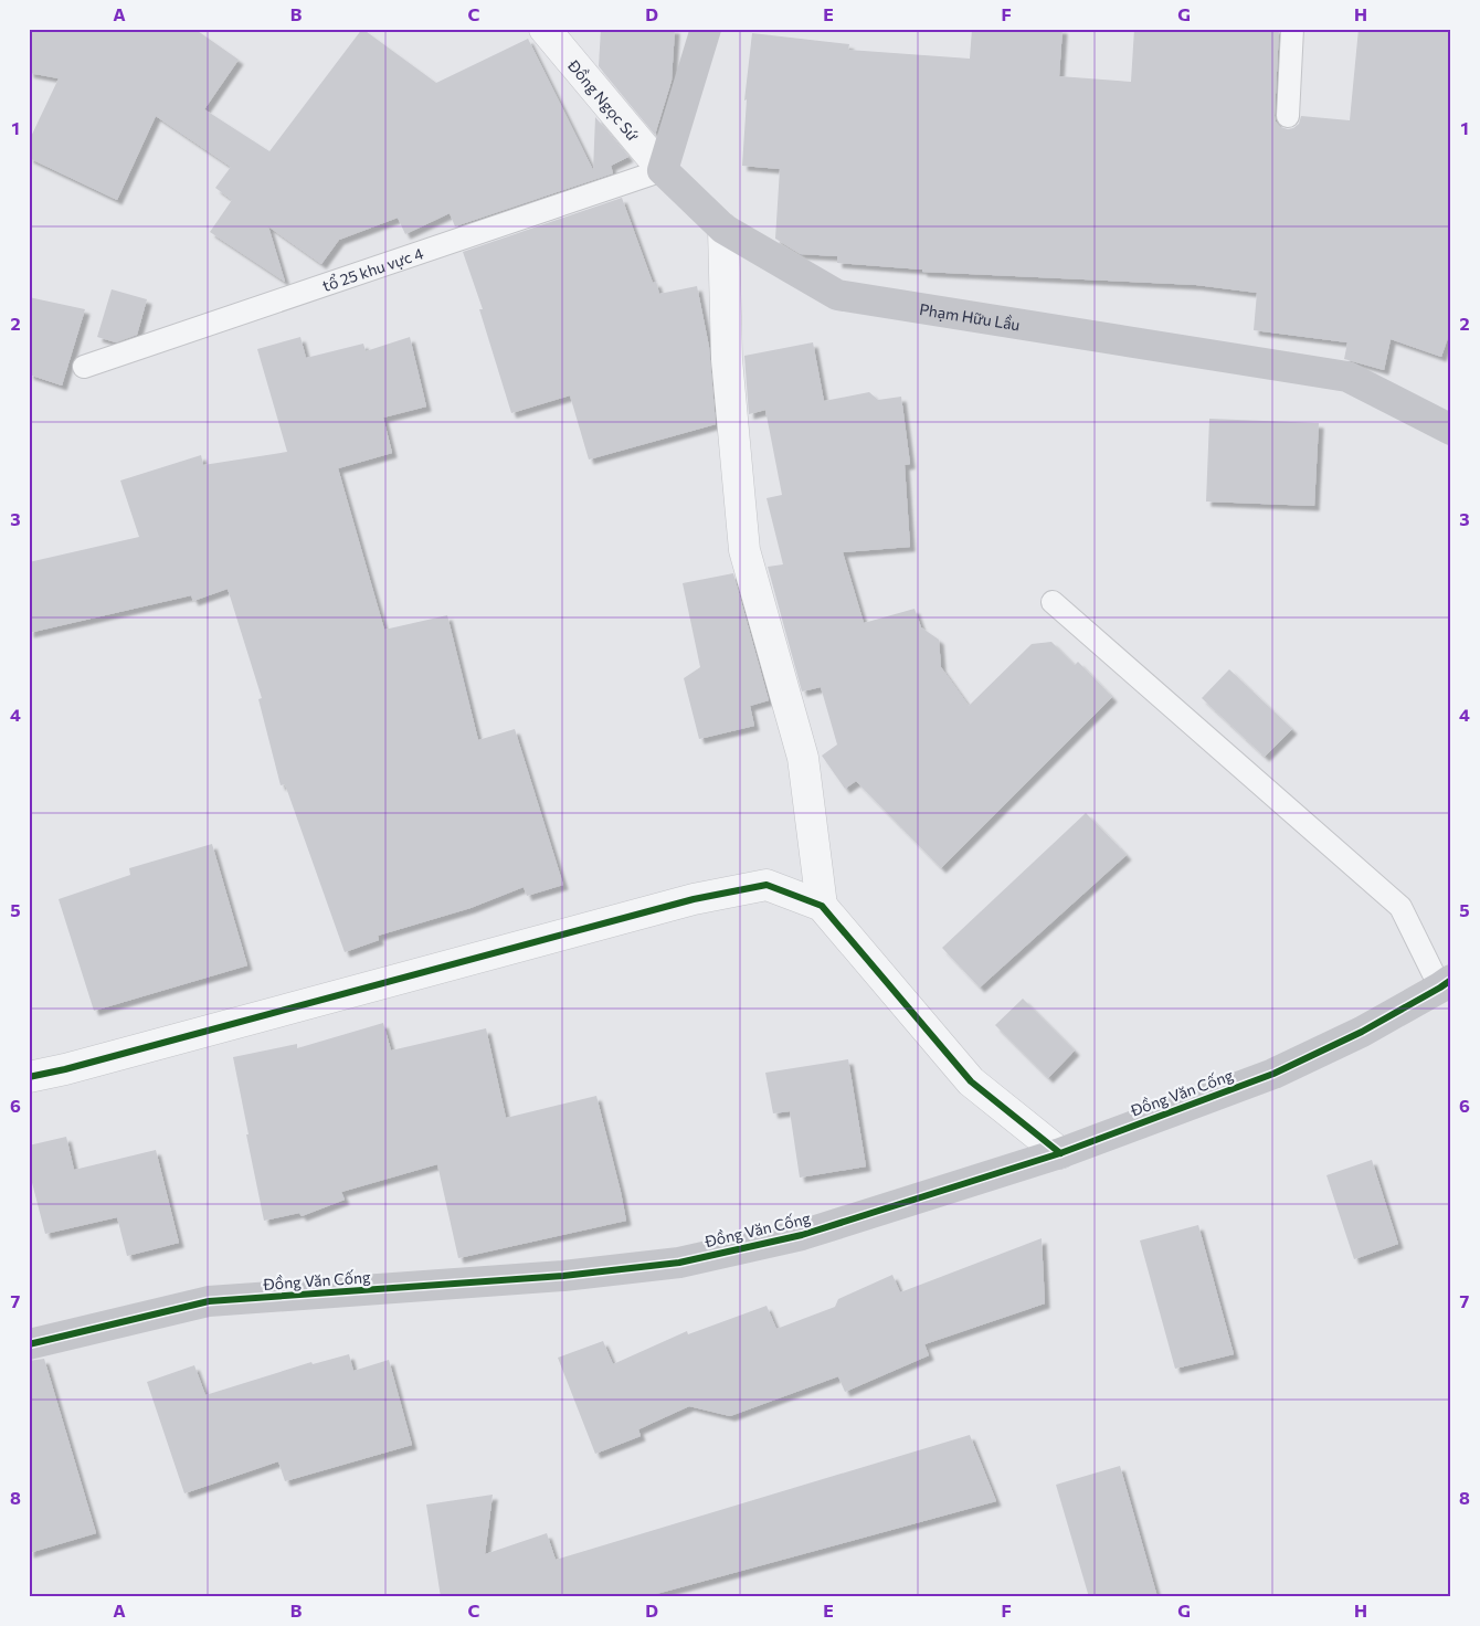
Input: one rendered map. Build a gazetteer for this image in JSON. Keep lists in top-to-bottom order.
{
  "streets": {
    "street": ["Đồng Ngọc Sứ", "Phạm Hữu Lầu", "Đồng Văn Cống"],
    "lane": ["tổ 25 khu vực 4"]
  },
  "crossings": [
    ["Đồng Ngọc Sứ", "tổ 25 khu vực 4"],
    ["Đồng Ngọc Sứ", "Phạm Hữu Lầu"],
    ["tổ 25 khu vực 4", "Phạm Hữu Lầu"]
  ],
  "grid": {
    "columns": [
      "A",
      "B",
      "C",
      "D",
      "E",
      "F",
      "G",
      "H"
    ],
    "rows": [
      "1",
      "2",
      "3",
      "4",
      "5",
      "6",
      "7",
      "8"
    ]
  }
}
